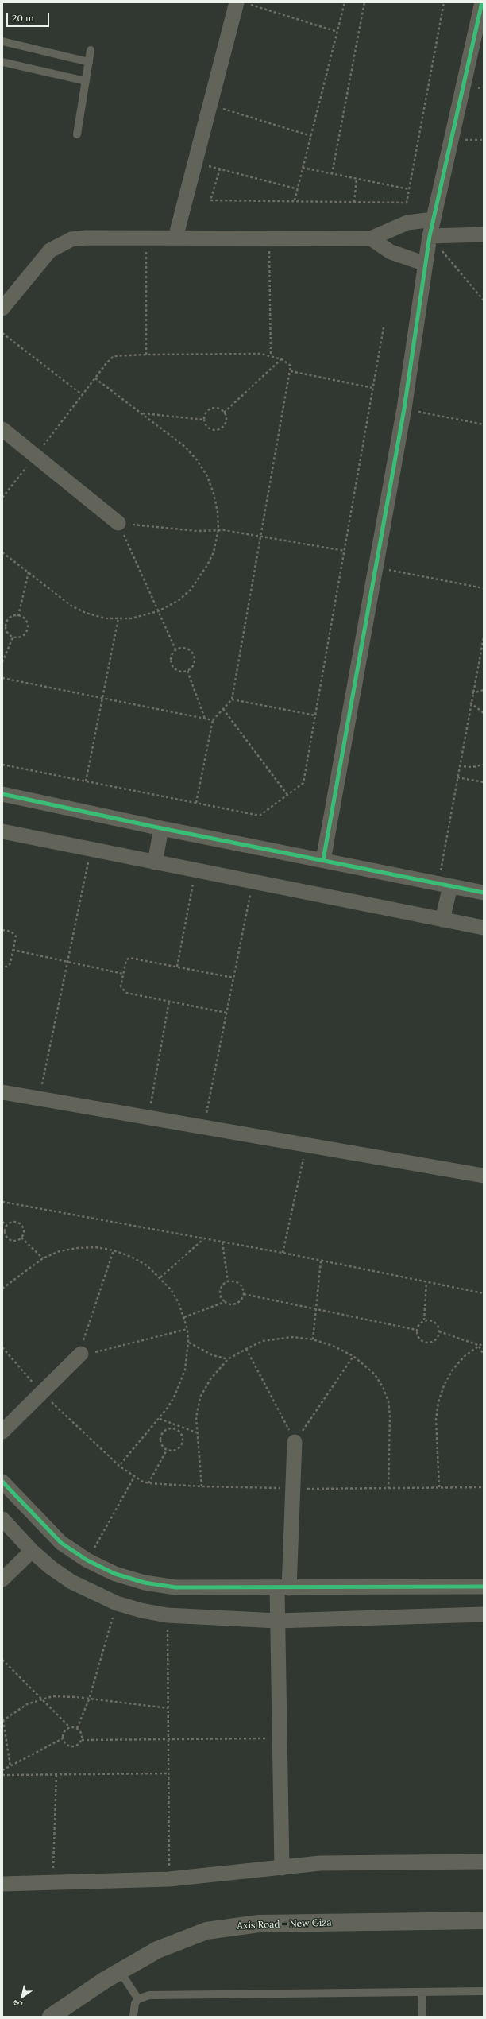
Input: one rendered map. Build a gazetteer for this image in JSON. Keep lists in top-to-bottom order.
{
  "streets": {
    "street": ["Axis Road - New Giza"]
  },
  "scale_bar": "20 m",
  "north": "bottom left"
}
